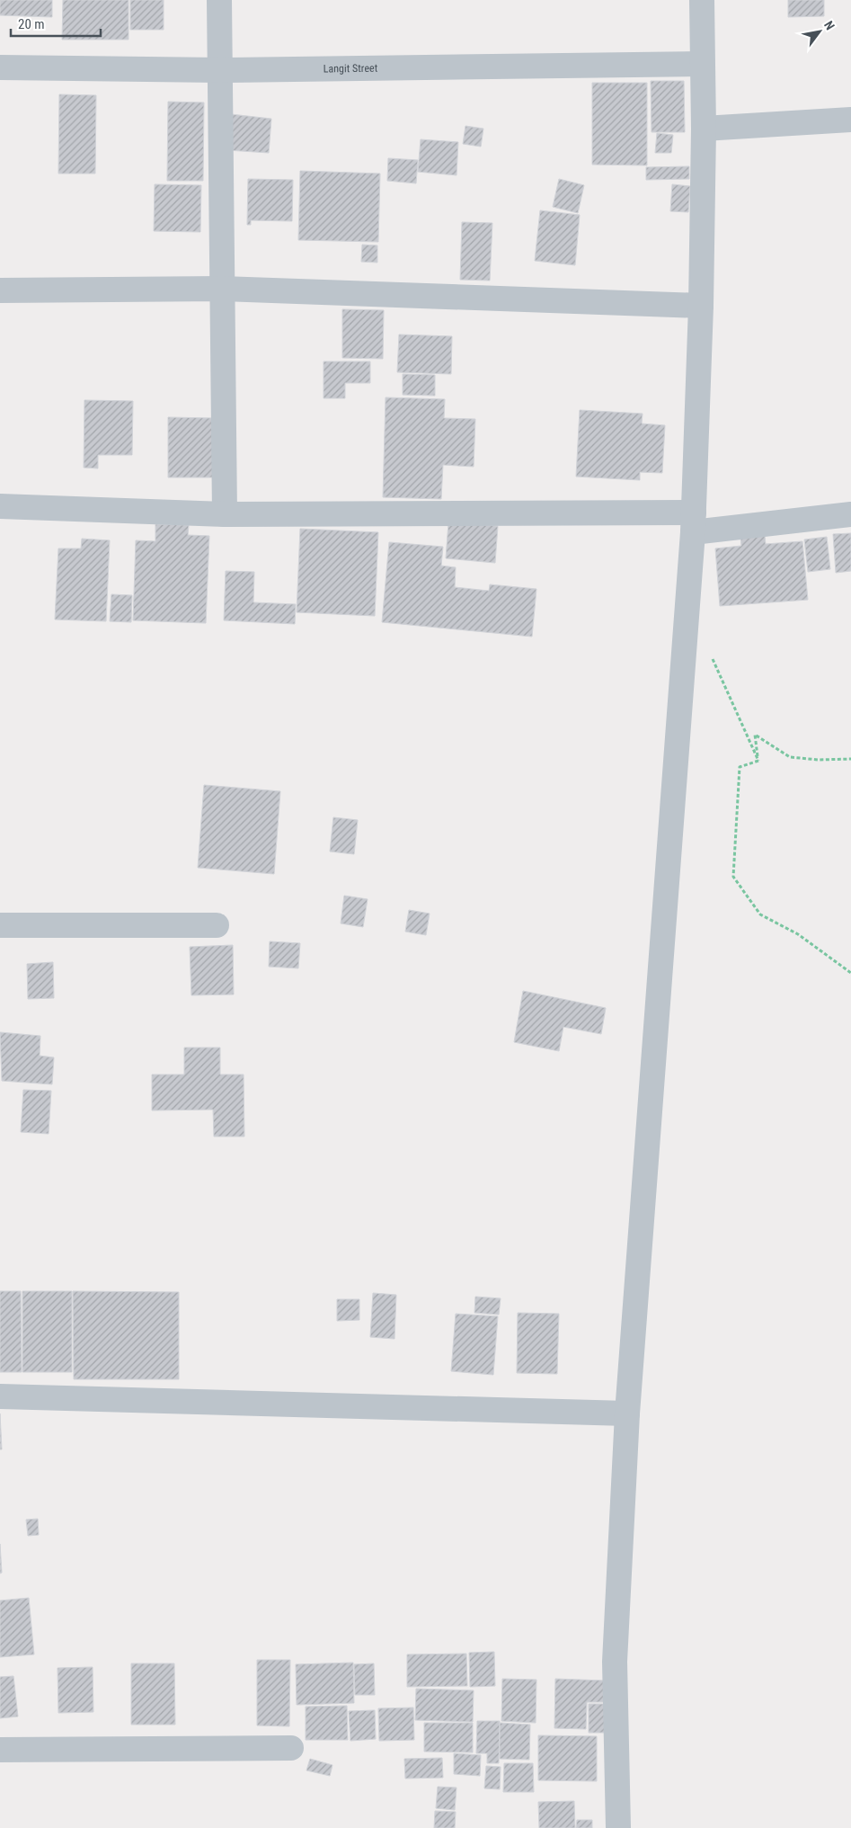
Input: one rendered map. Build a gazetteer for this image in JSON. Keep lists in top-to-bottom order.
{
  "streets": {
    "street": ["Langit Street"]
  },
  "scale_bar": "20 m",
  "north": "top right"
}
